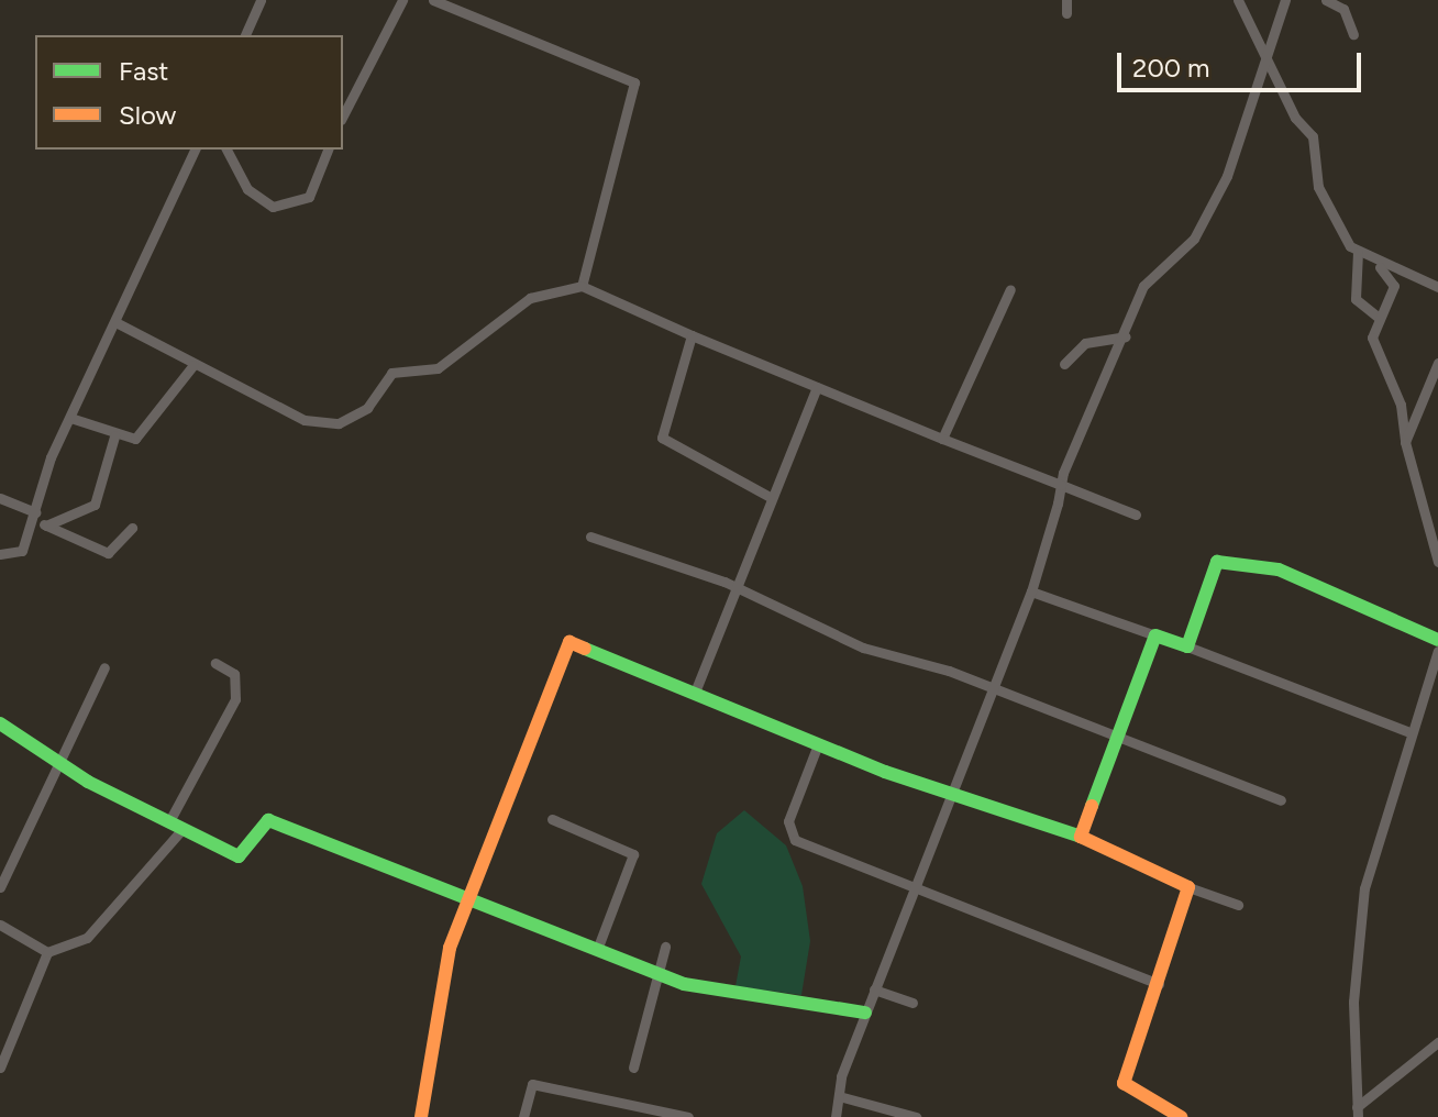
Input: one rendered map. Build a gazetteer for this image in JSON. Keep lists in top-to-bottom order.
{
  "legend": ["Fast", "Slow"],
  "scale_bar": "200 m"
}
